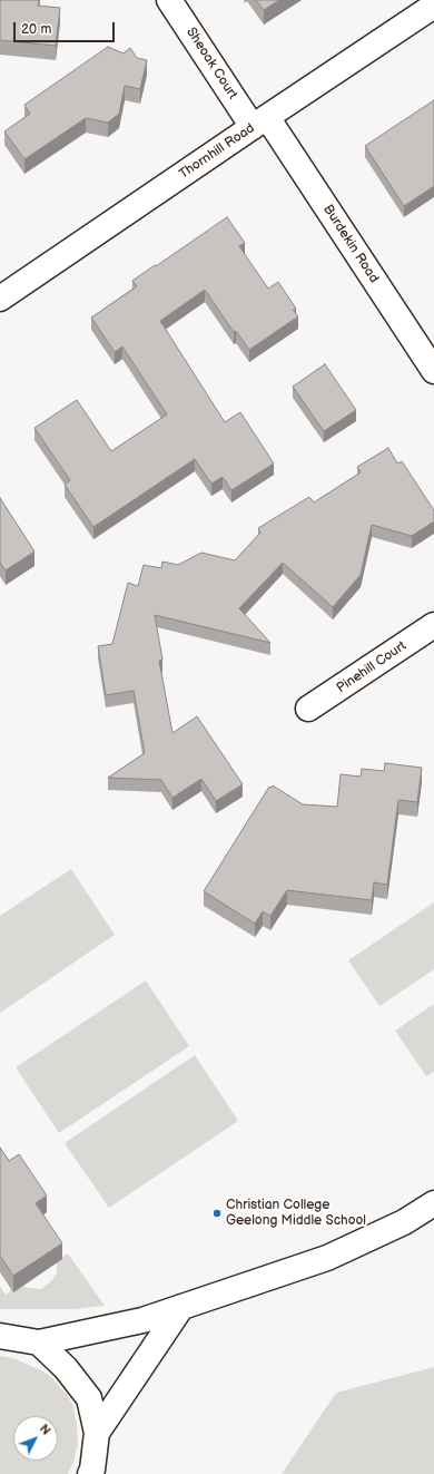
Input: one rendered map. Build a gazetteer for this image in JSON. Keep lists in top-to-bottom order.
{
  "streets": {
    "street": [
      "Sheoak Court",
      "Thornhill Road",
      "Burdekin Road",
      "Pinehill Court"
    ]
  },
  "crossings": [
    ["Sheoak Court", "Thornhill Road"],
    ["Sheoak Court", "Burdekin Road"],
    ["Thornhill Road", "Burdekin Road"]
  ],
  "places": ["Christian College Geelong Middle School"],
  "scale_bar": "20 m",
  "north": "top right"
}
